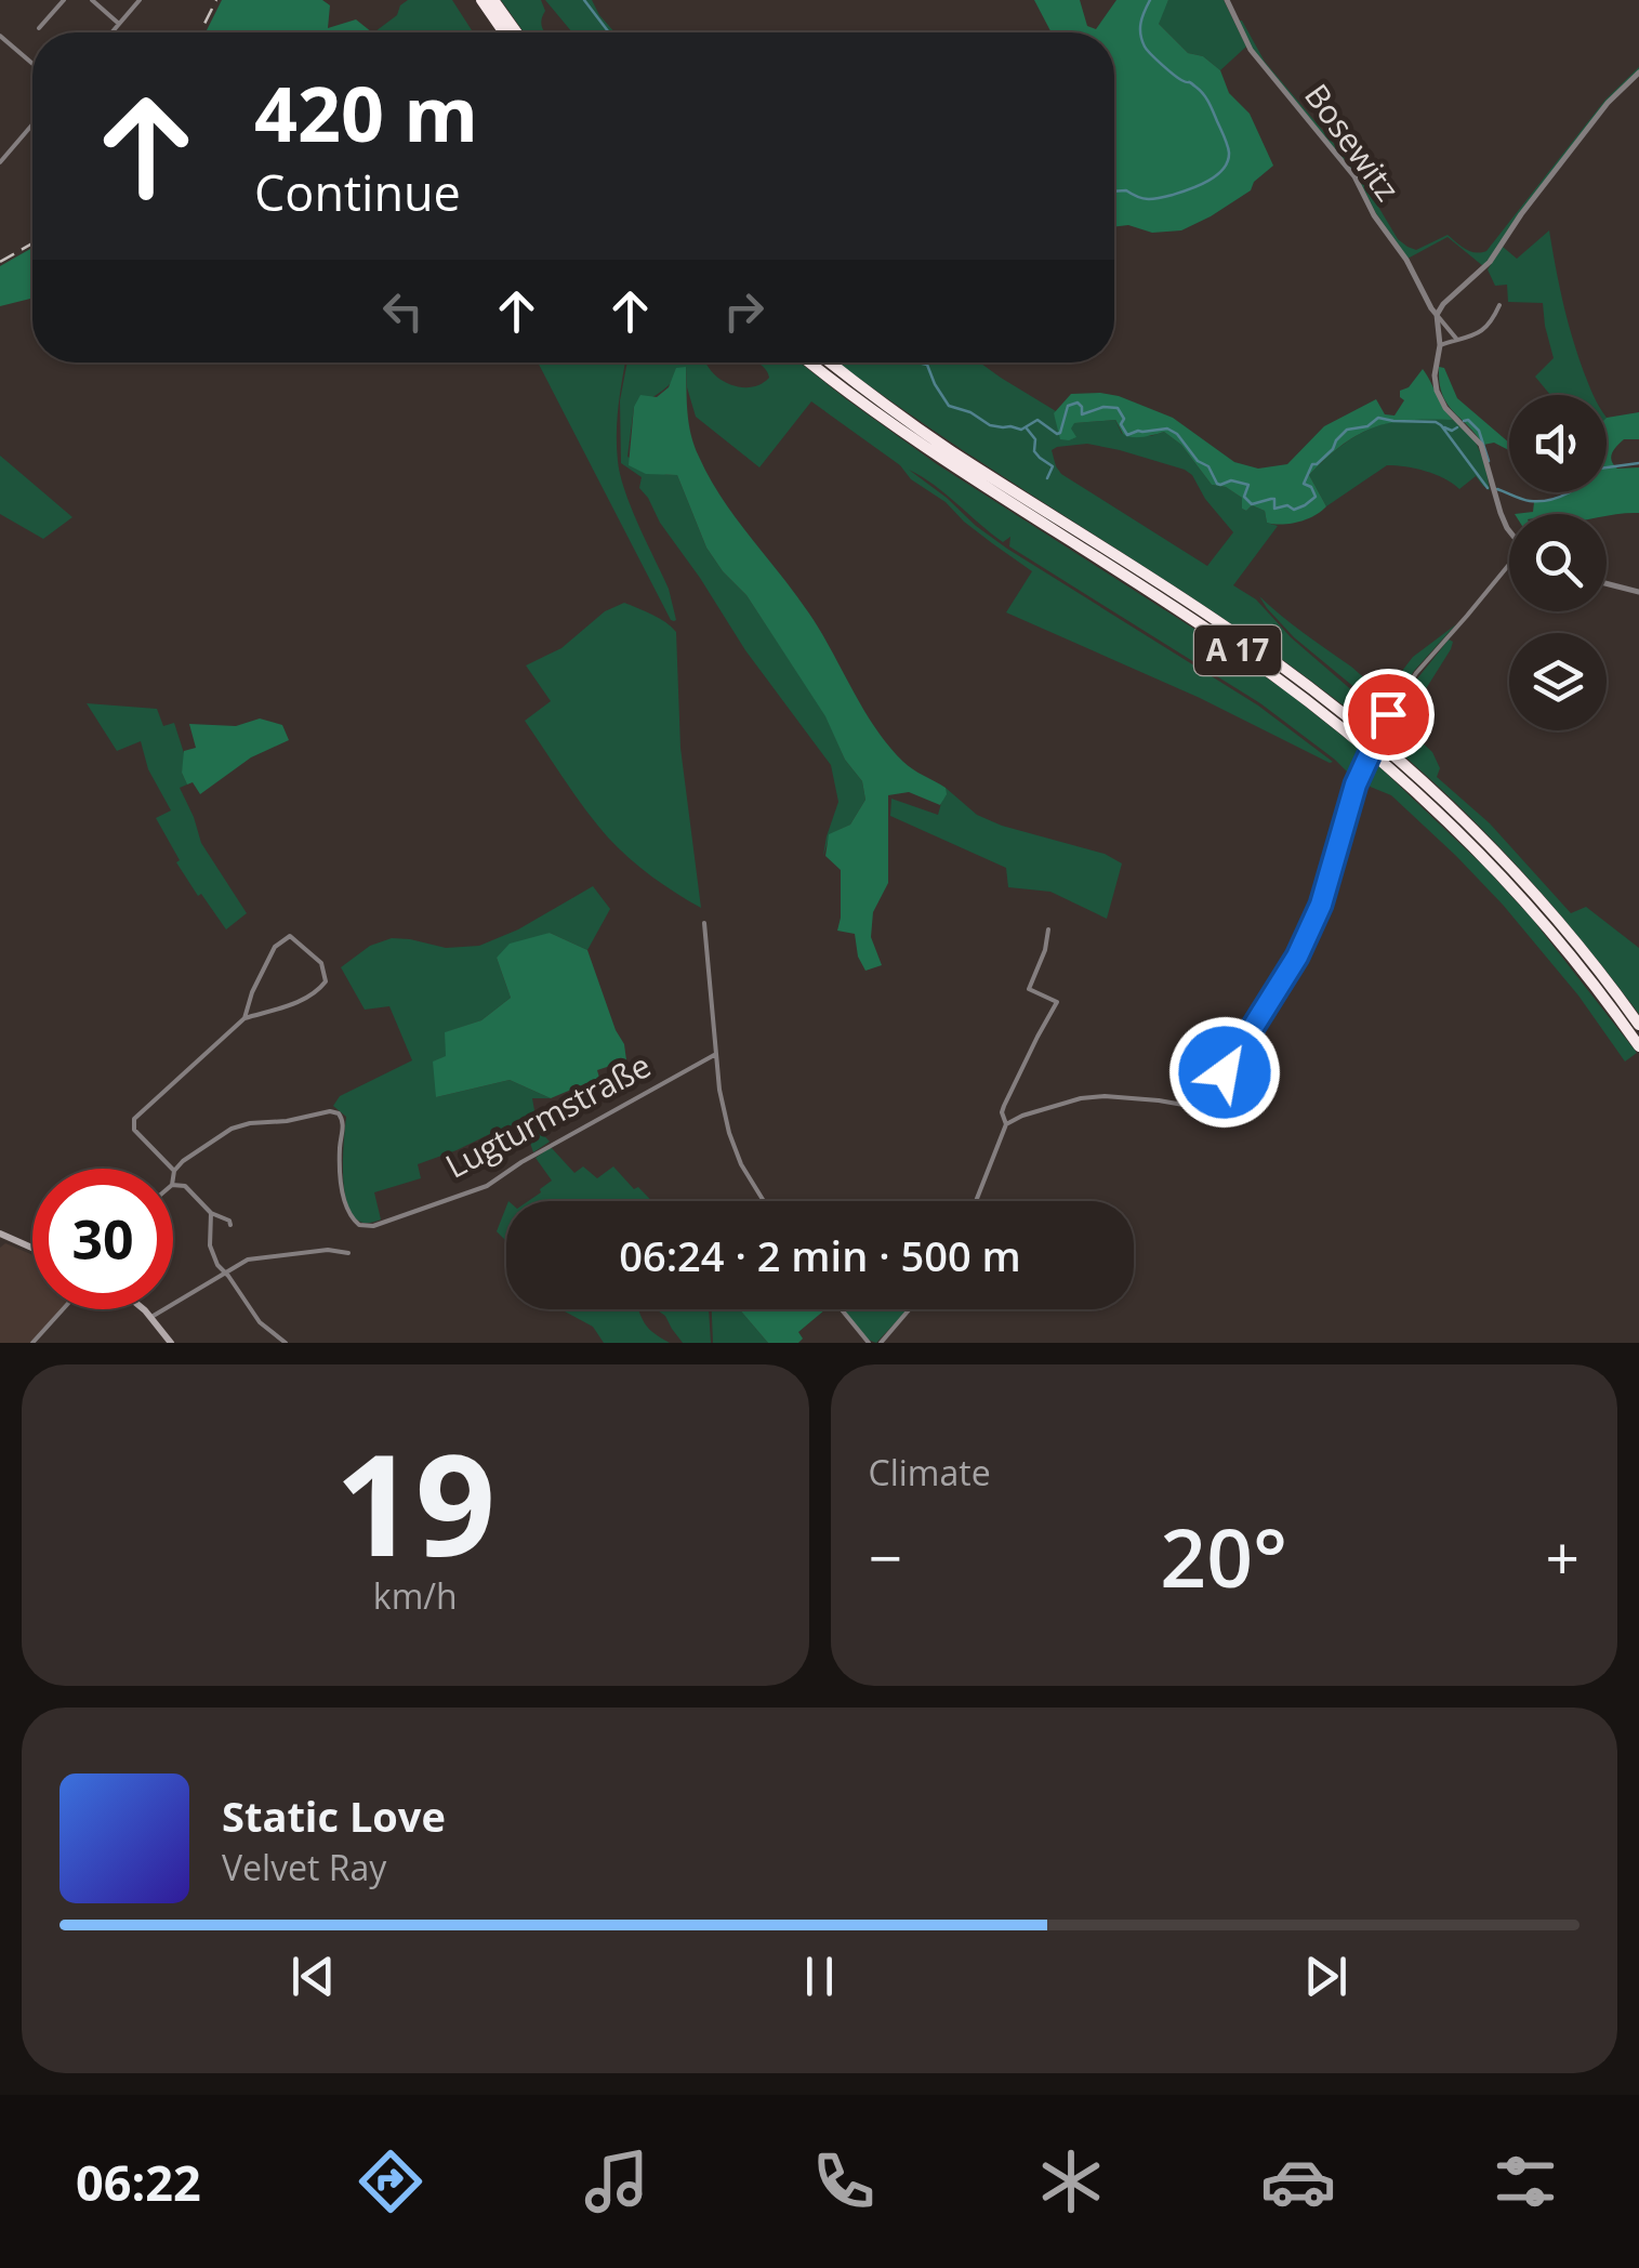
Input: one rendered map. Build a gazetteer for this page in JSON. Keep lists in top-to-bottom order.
{
  "streets": {
    "highway": ["A 17"],
    "street": ["Bosewitz", "Lugturmstraße"]
  },
  "page": {
    "turn": ["420 m", "Continue"],
    "limit": "30",
    "trip": "06:24 · 2 min · 500 m",
    "tile": [
      ["19", "km/h"],
      "Climate"
    ],
    "heat": ["−", "20°", "+"],
    "song": ["Static Love", "Velvet Ray"],
    "tabs": "06:22"
  }
}
